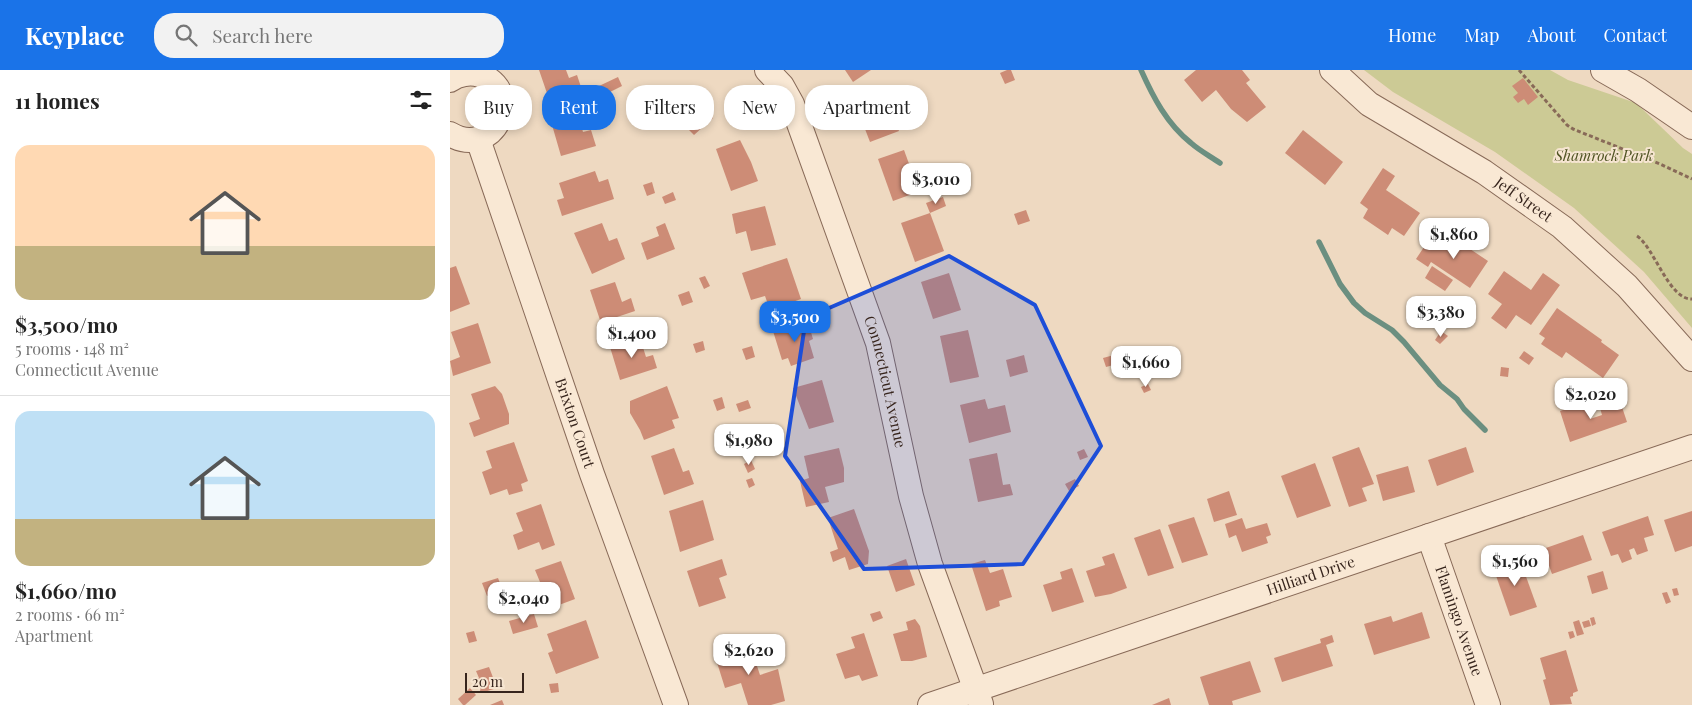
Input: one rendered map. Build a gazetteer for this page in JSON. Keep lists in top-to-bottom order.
{
  "streets": {
    "street": [
      "Jeff Street",
      "Connecticut Avenue",
      "Brixton Court",
      "Hilliard Drive",
      "Flamingo Avenue"
    ]
  },
  "crossings": [
    ["Connecticut Avenue", "Hilliard Drive"],
    ["Hilliard Drive", "Flamingo Avenue"]
  ],
  "parks": ["Shamrock Park"],
  "scale_bar": "20 m",
  "page": {
    "header": "Keyplace",
    "search": "Search here",
    "nav": [
      "Home",
      "Map",
      "About",
      "Contact"
    ],
    "heading": "11 homes",
    "chip": [
      "Buy",
      "Rent",
      "Filters",
      "New",
      "Apartment"
    ],
    "list": [
      {
        "name": "$3,500/mo",
        "note": "5 rooms · 148 m² · Connecticut Avenue"
      },
      {
        "name": "$1,660/mo",
        "note": "2 rooms · 66 m² · Apartment"
      }
    ],
    "price": [
      "$3,010",
      "$1,860",
      "$3,380",
      "$3,500",
      "$1,400",
      "$1,660",
      "$2,020",
      "$1,980",
      "$1,560",
      "$2,040",
      "$2,620"
    ],
    "scale": "20 m"
  }
}
